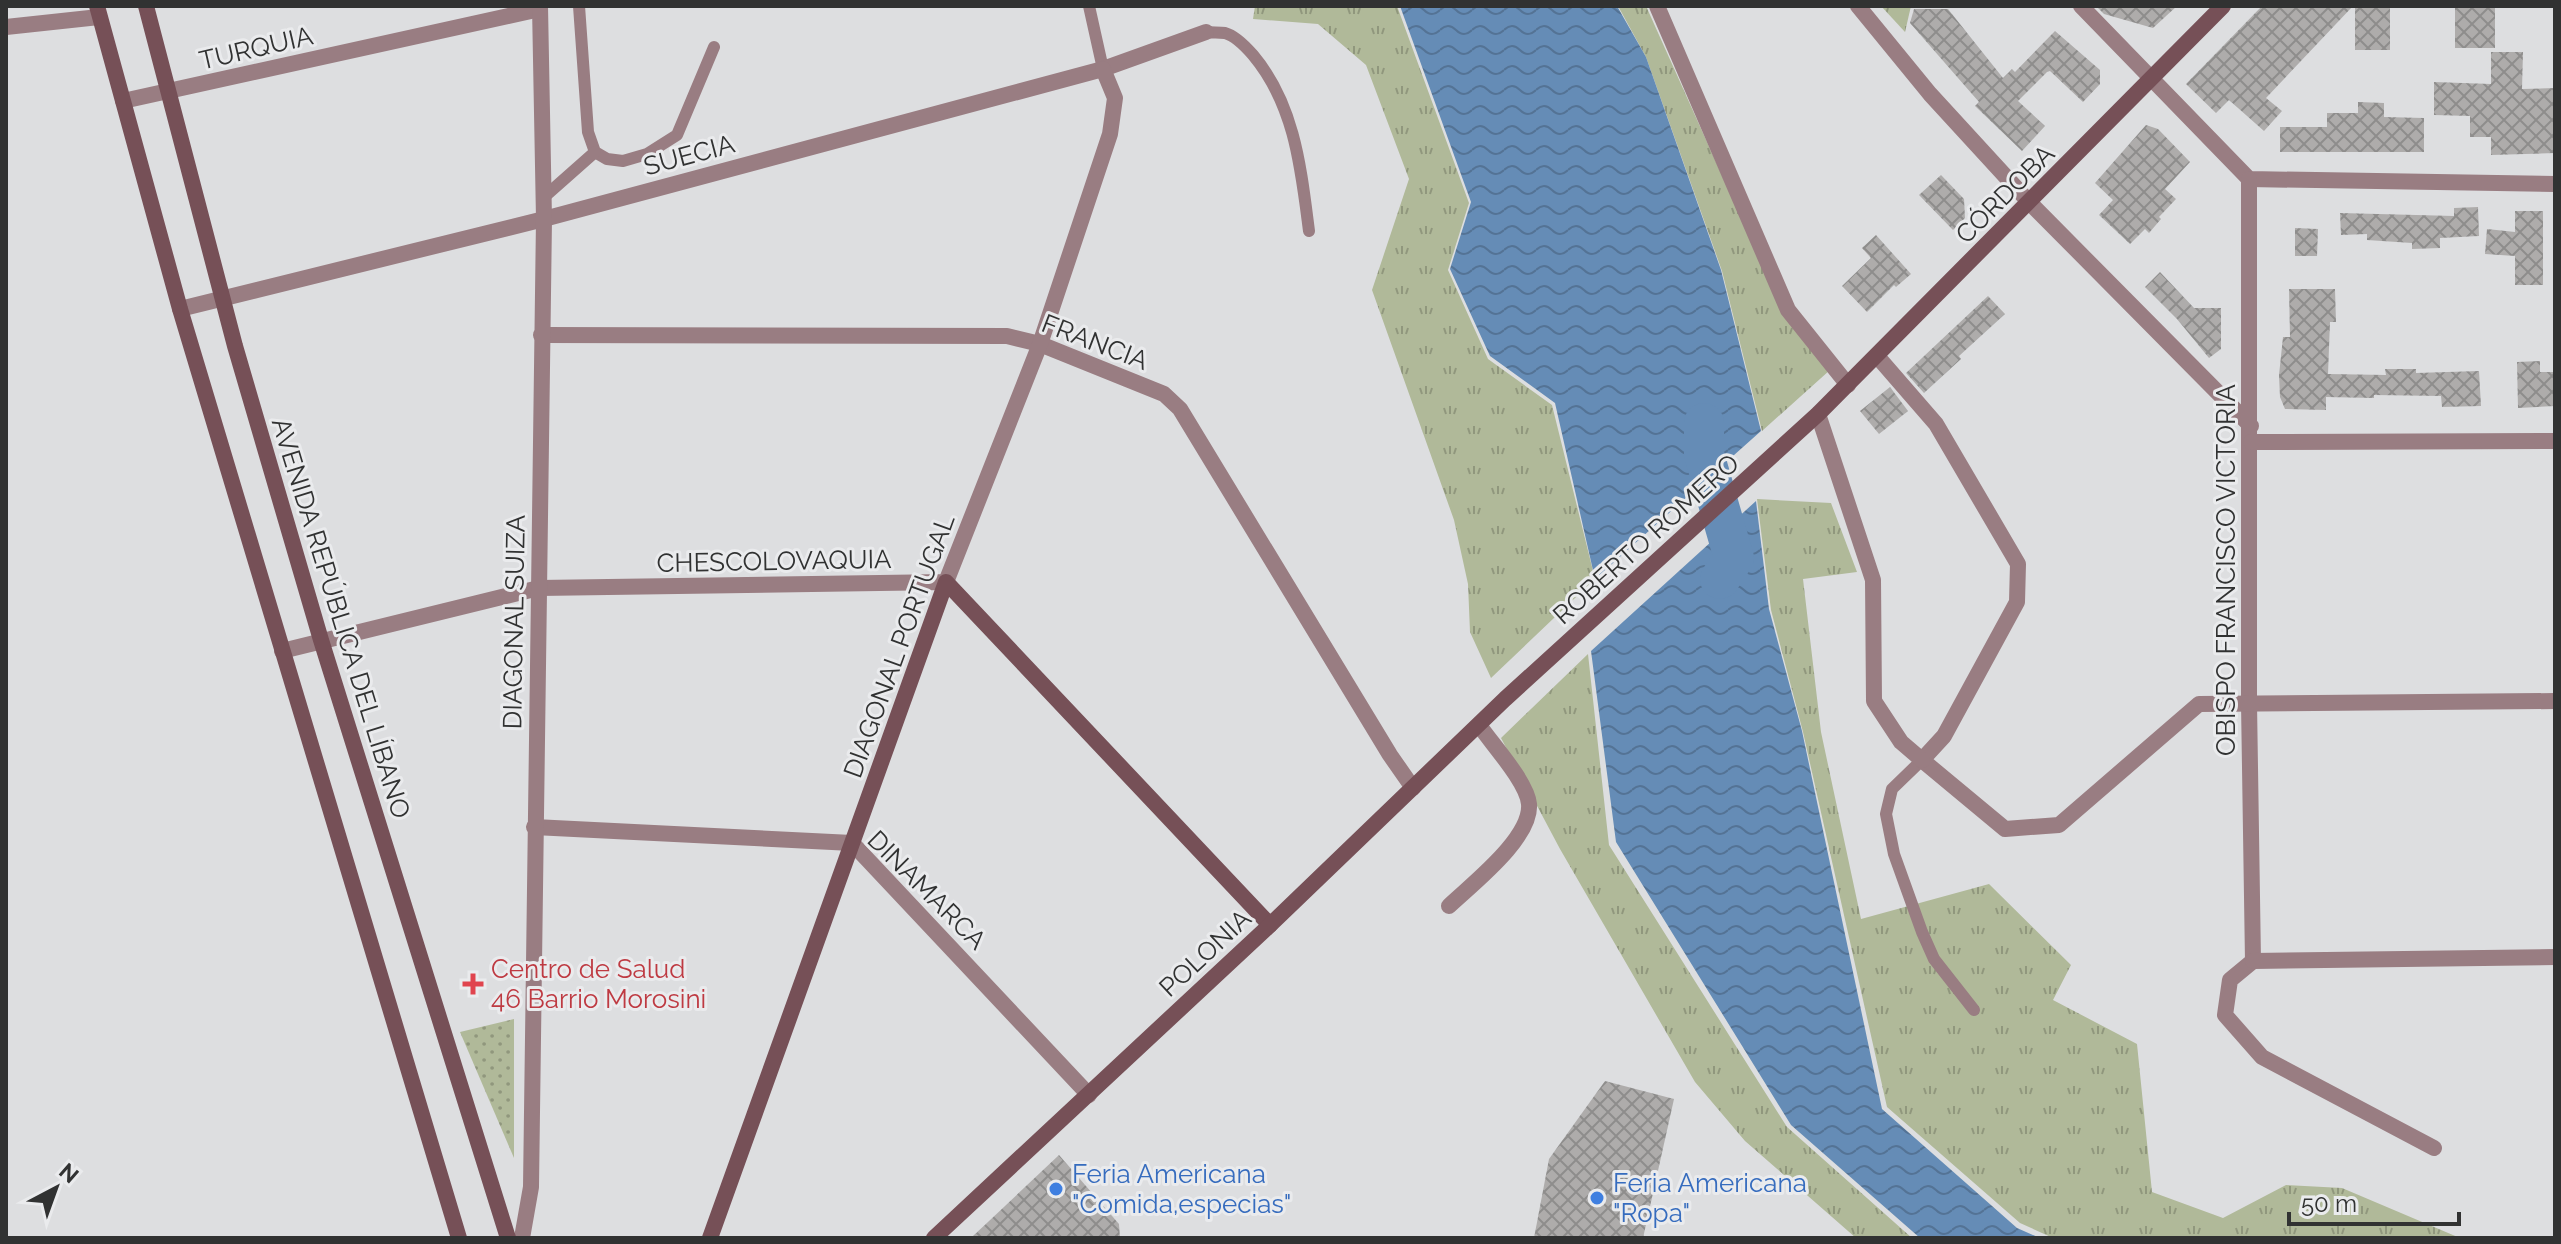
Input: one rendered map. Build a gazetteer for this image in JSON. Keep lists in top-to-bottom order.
{
  "streets": {
    "main road": [
      "CÓRDOBA",
      "ROBERTO ROMERO",
      "AVENIDA REPÚBLICA DEL LÍBANO",
      "DIAGONAL PORTUGAL",
      "POLONIA"
    ],
    "street": [
      "TURQUIA",
      "SUECIA",
      "FRANCIA",
      "CHESCOLOVAQUIA",
      "OBISPO FRANCISCO VICTORIA",
      "DIAGONAL SUIZA",
      "DINAMARCA"
    ]
  },
  "crossings": [
    ["TURQUIA", "AVENIDA REPÚBLICA DEL LÍBANO"],
    ["TURQUIA", "DIAGONAL SUIZA"],
    ["SUECIA", "AVENIDA REPÚBLICA DEL LÍBANO"],
    ["SUECIA", "DIAGONAL SUIZA"],
    ["SUECIA", "DIAGONAL PORTUGAL"],
    ["CÓRDOBA", "ROBERTO ROMERO"],
    ["FRANCIA", "DIAGONAL SUIZA"],
    ["FRANCIA", "DIAGONAL PORTUGAL"],
    ["FRANCIA", "POLONIA"],
    ["ROBERTO ROMERO", "POLONIA"],
    ["CHESCOLOVAQUIA", "AVENIDA REPÚBLICA DEL LÍBANO"],
    ["CHESCOLOVAQUIA", "DIAGONAL SUIZA"],
    ["CHESCOLOVAQUIA", "DIAGONAL PORTUGAL"],
    ["DIAGONAL SUIZA", "DINAMARCA"],
    ["DIAGONAL PORTUGAL", "DINAMARCA"],
    ["DINAMARCA", "POLONIA"]
  ],
  "places": {
    "health": ["Centro de Salud 46 Barrio Morosini"],
    "other": ["Feria Americana \"Comida,especias\"", "Feria Americana \"Ropa\""]
  },
  "scale_bar": "50 m",
  "north": "top right"
}
